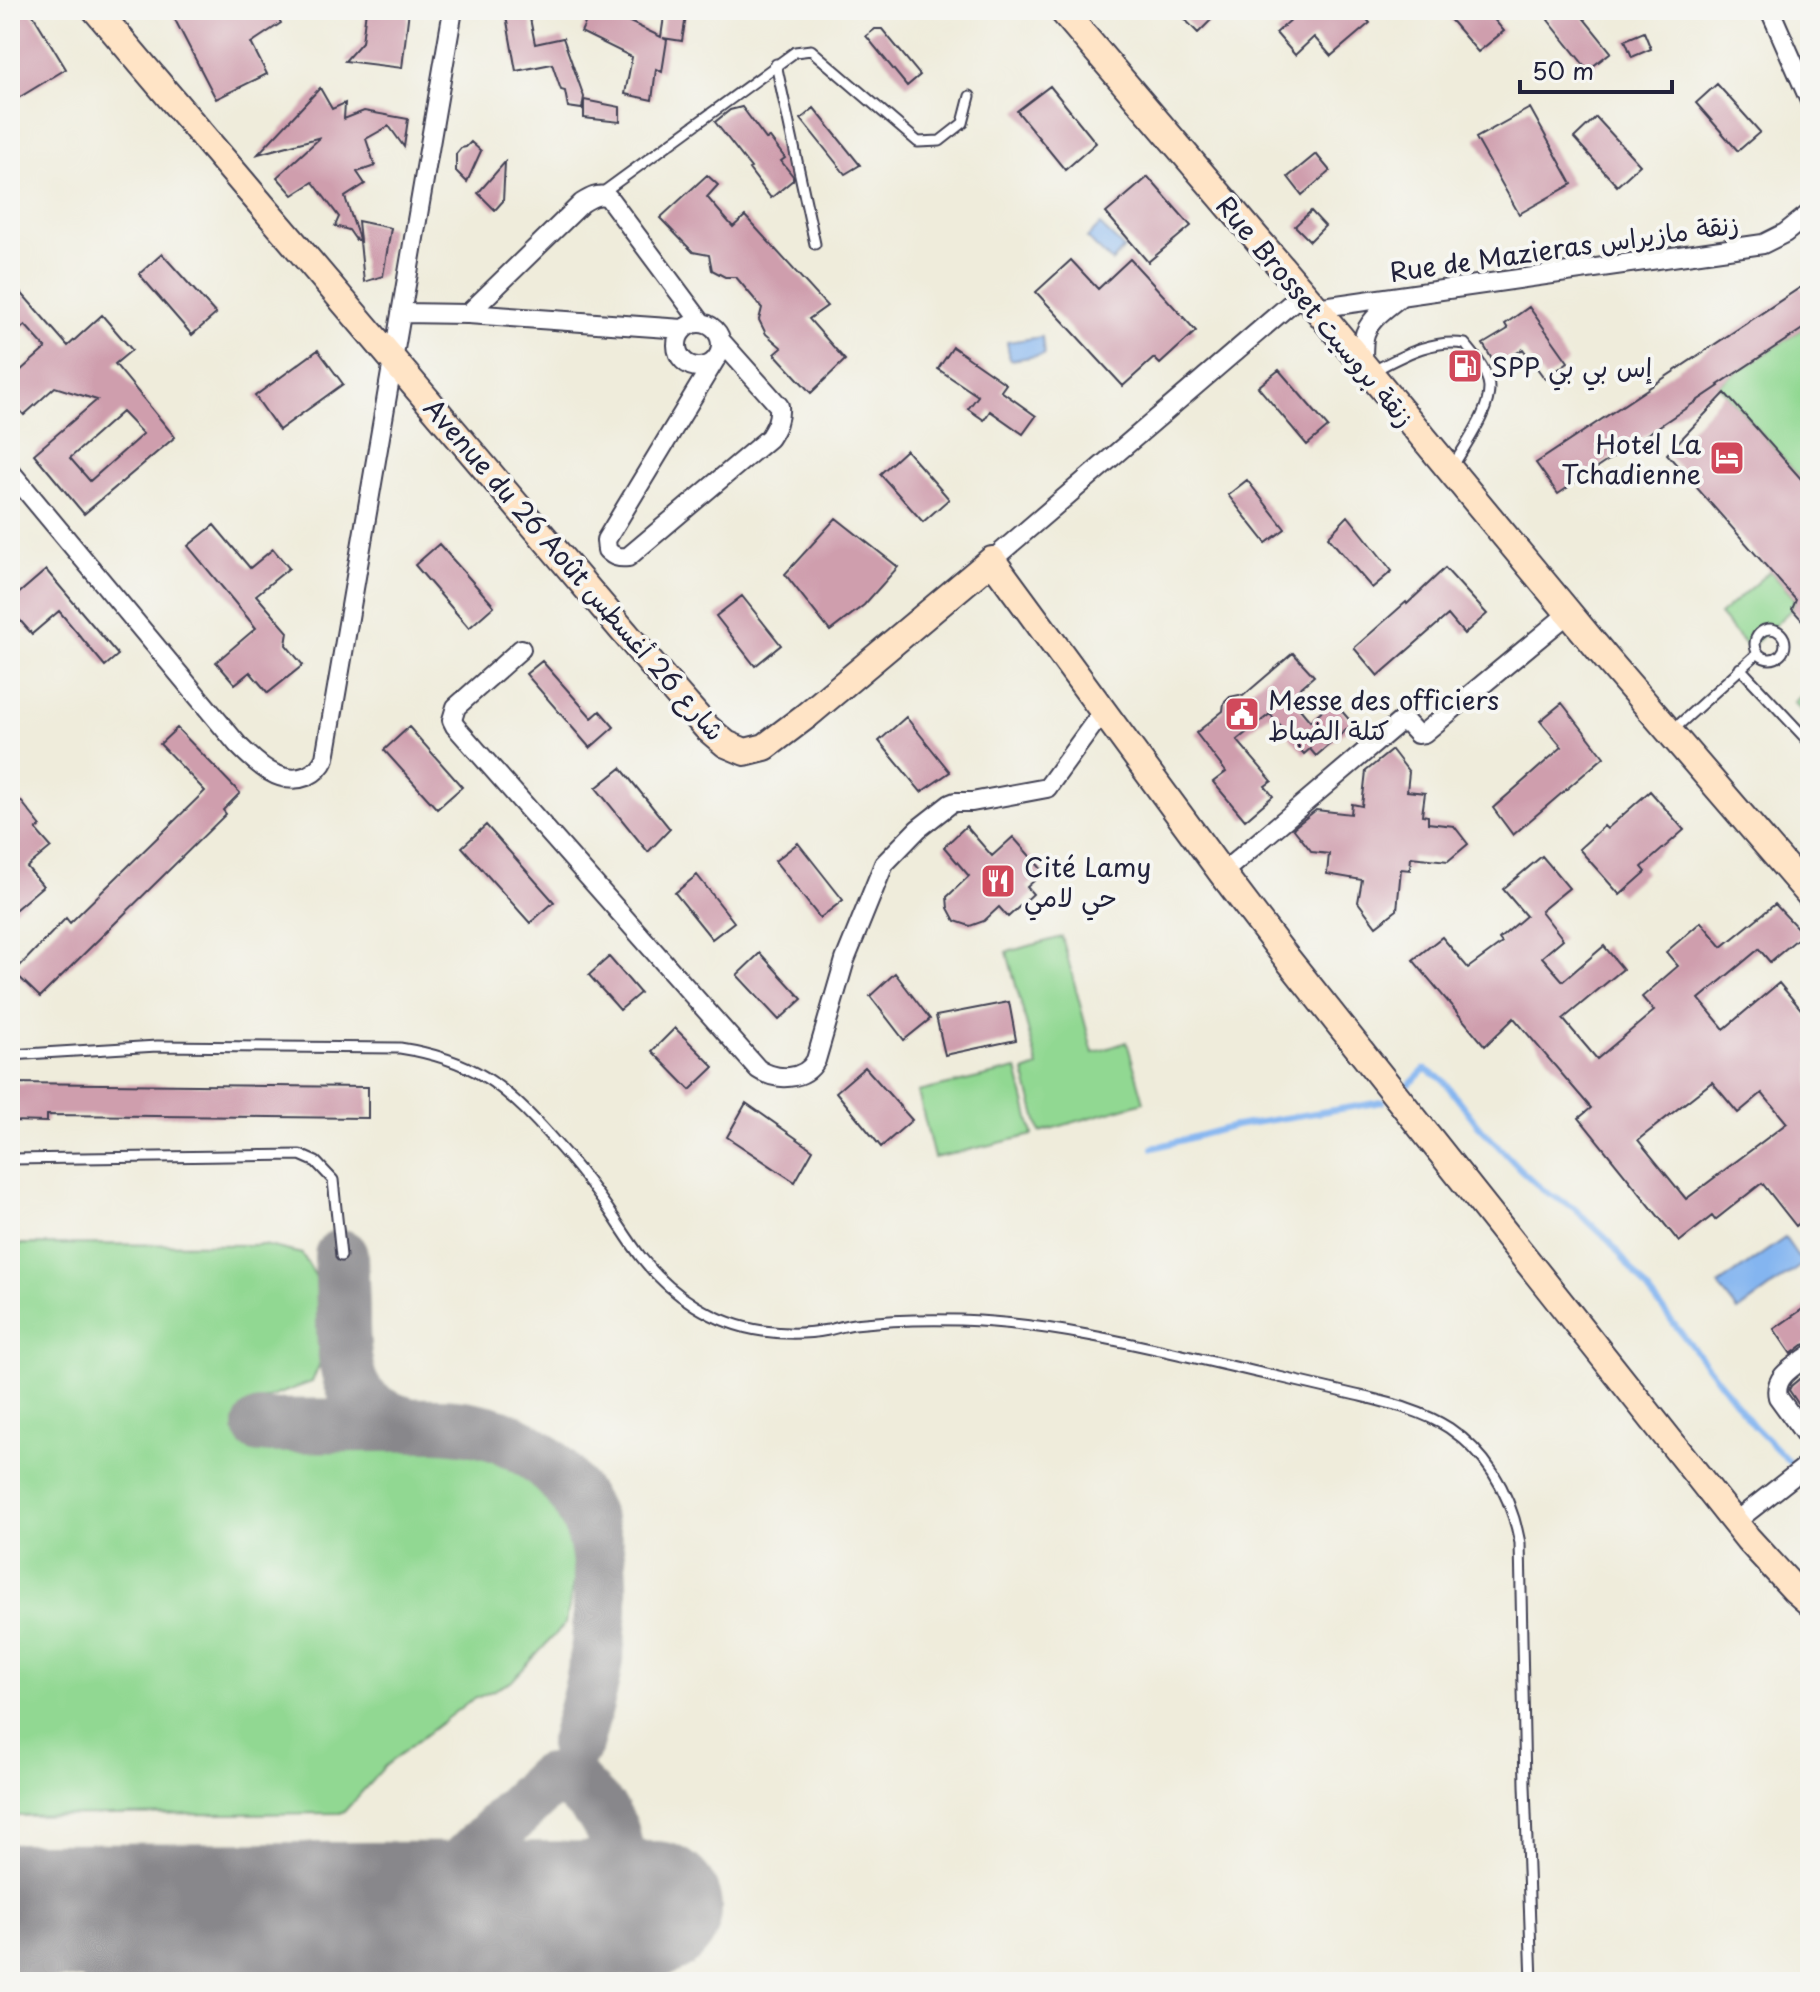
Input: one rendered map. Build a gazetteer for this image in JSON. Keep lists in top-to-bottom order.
{
  "streets": {
    "street": ["Rue de Mazieras زنقة مازيراس", "Rue Brosset زنقة بروسيت", "Avenue du 26 Août شارع 26 أغسطس"]
  },
  "crossings": [
    ["Rue de Mazieras زنقة مازيراس", "Rue Brosset زنقة بروسيت"],
    ["Rue de Mazieras زنقة مازيراس", "Avenue du 26 Août شارع 26 أغسطس"],
    ["Rue Brosset زنقة بروسيت", "Avenue du 26 Août شارع 26 أغسطس"]
  ],
  "places": {
    "fuel station": ["SPP إس بي بي"],
    "hotel": ["Hotel La Tchadienne"],
    "public building": ["Messe des officiers كتلة الضباط"],
    "restaurant": ["Cité Lamy حي لامي"]
  },
  "scale_bar": "50 m"
}
